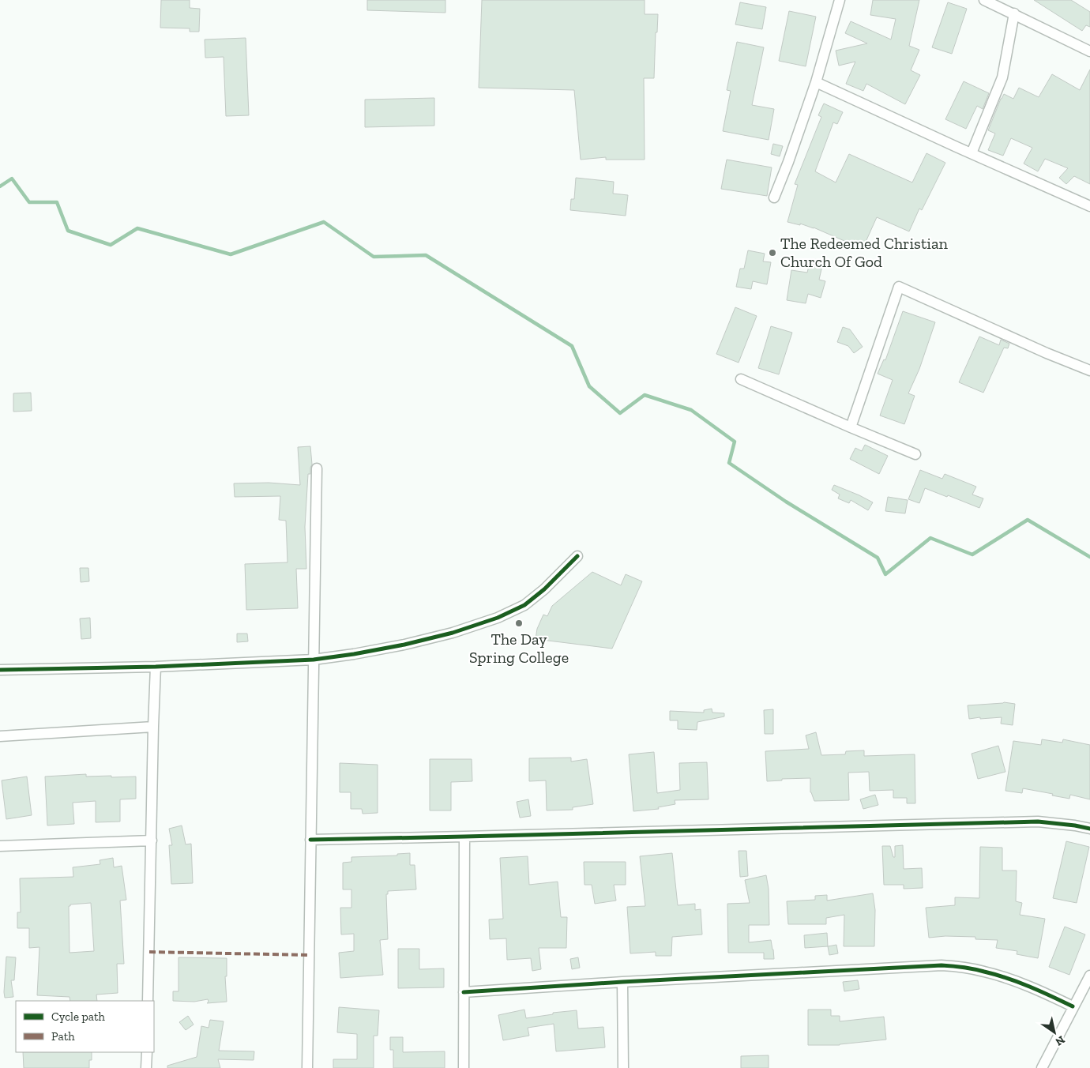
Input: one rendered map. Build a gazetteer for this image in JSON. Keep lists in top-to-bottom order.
{
  "places": ["The Redeemed Christian Church Of God", "The Day Spring College"],
  "legend": ["Cycle path", "Path"],
  "north": "bottom right"
}
